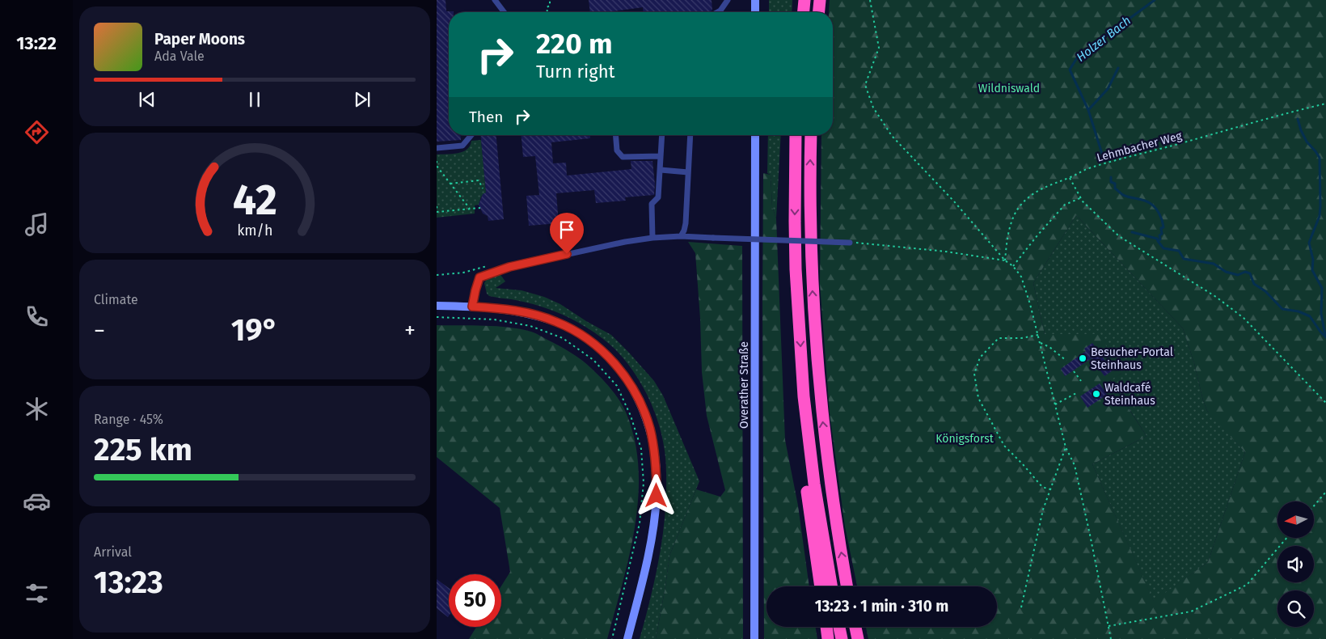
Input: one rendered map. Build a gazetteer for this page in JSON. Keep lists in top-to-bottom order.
{
  "streets": {
    "main road": ["Overather Straße"],
    "path": ["Lehmbacher Weg"]
  },
  "water": ["Holzer Bach"],
  "parks": ["Wildniswald", "Königsforst"],
  "places": ["Besucher-Portal Steinhaus", "Waldcafé Steinhaus"],
  "north": "left",
  "page": {
    "tabs": "13:22",
    "turn": ["220 m", "Turn right"],
    "song": ["Paper Moons", "Ada Vale"],
    "then": "Then",
    "tile": [
      "Climate",
      ["Range · 45%", "225 km"],
      ["Arrival", "13:23"]
    ],
    "heat": ["−", "19°", "+"],
    "limit": "50",
    "trip": "13:23 · 1 min · 310 m",
    "gauge": ["42", "km/h"]
  }
}
